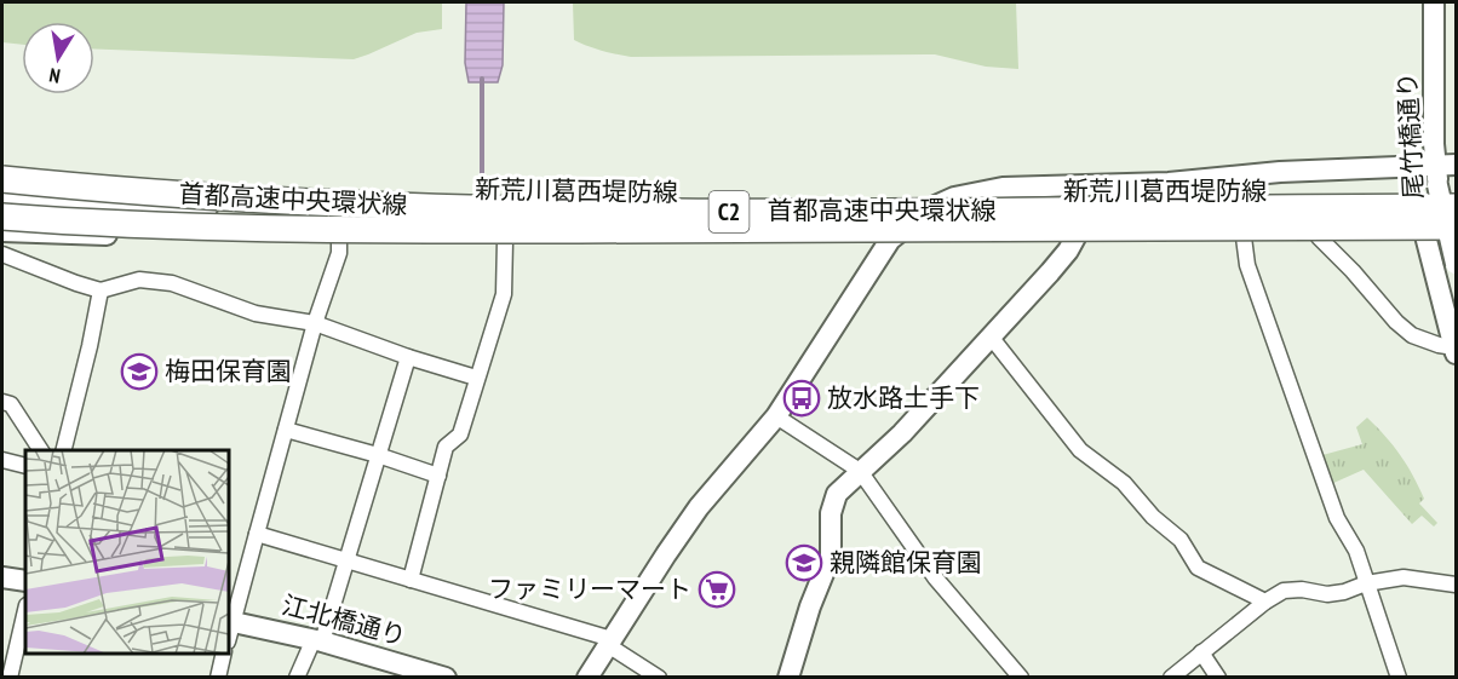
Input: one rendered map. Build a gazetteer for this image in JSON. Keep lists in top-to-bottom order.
{
  "streets": {
    "highway": ["首都高速中央環状線", "C2"],
    "main road": ["尾竹橋通り", "新荒川葛西堤防線", "江北橋通り"]
  },
  "places": {
    "school or university": ["梅田保育園", "親隣館保育園"],
    "bus stop": ["放水路土手下"],
    "supermarket": ["ファミリーマート"]
  },
  "north": "bottom"
}
